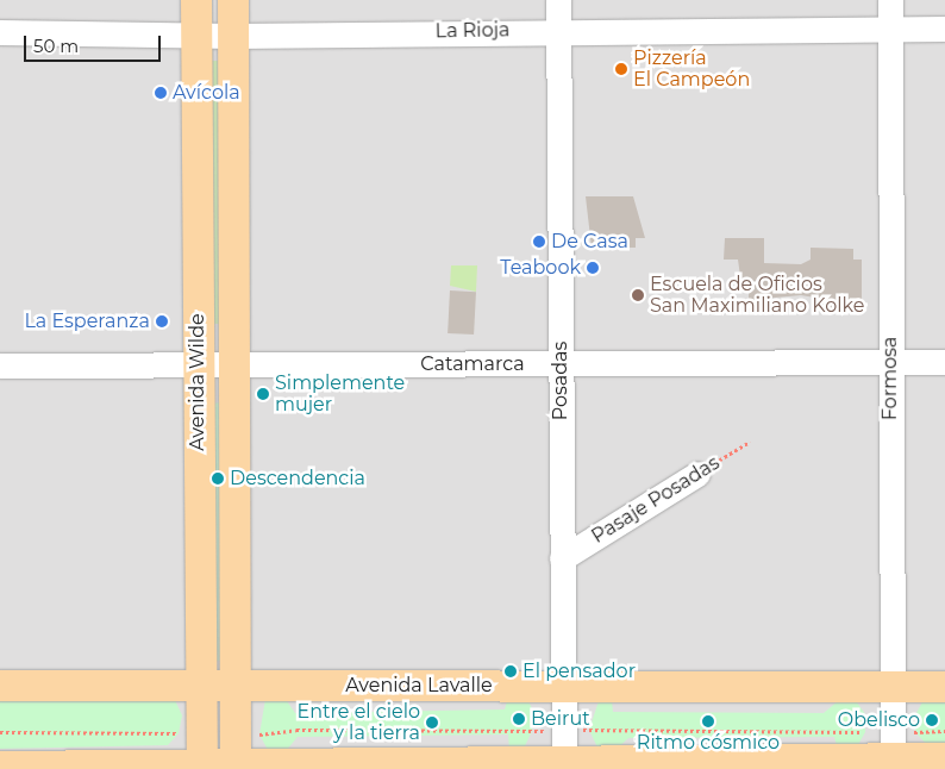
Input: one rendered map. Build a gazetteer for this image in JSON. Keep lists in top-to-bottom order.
{
  "streets": {
    "main road": ["Avenida Wilde", "Avenida Lavalle"],
    "street": [
      "La Rioja",
      "Catamarca",
      "Formosa",
      "Posadas",
      "Pasaje Posadas"
    ]
  },
  "crossings": [
    ["La Rioja", "Formosa"],
    ["La Rioja", "Posadas"],
    ["La Rioja", "Avenida Wilde"],
    ["Catamarca", "Formosa"],
    ["Catamarca", "Posadas"],
    ["Catamarca", "Avenida Wilde"],
    ["Formosa", "Avenida Lavalle"],
    ["Posadas", "Pasaje Posadas"],
    ["Posadas", "Avenida Lavalle"],
    ["Avenida Wilde", "Avenida Lavalle"]
  ],
  "places": [
    "Pizzería El Campeón",
    "Avícola",
    "De Casa",
    "Teabook",
    "Escuela de Oficios San Maximiliano Kolke",
    "La Esperanza",
    "Simplemente mujer",
    "Descendencia",
    "El pensador",
    "Beirut",
    "Obelisco",
    "Ritmo cósmico",
    "Entre el cielo y la tierra"
  ],
  "scale_bar": "50 m"
}
